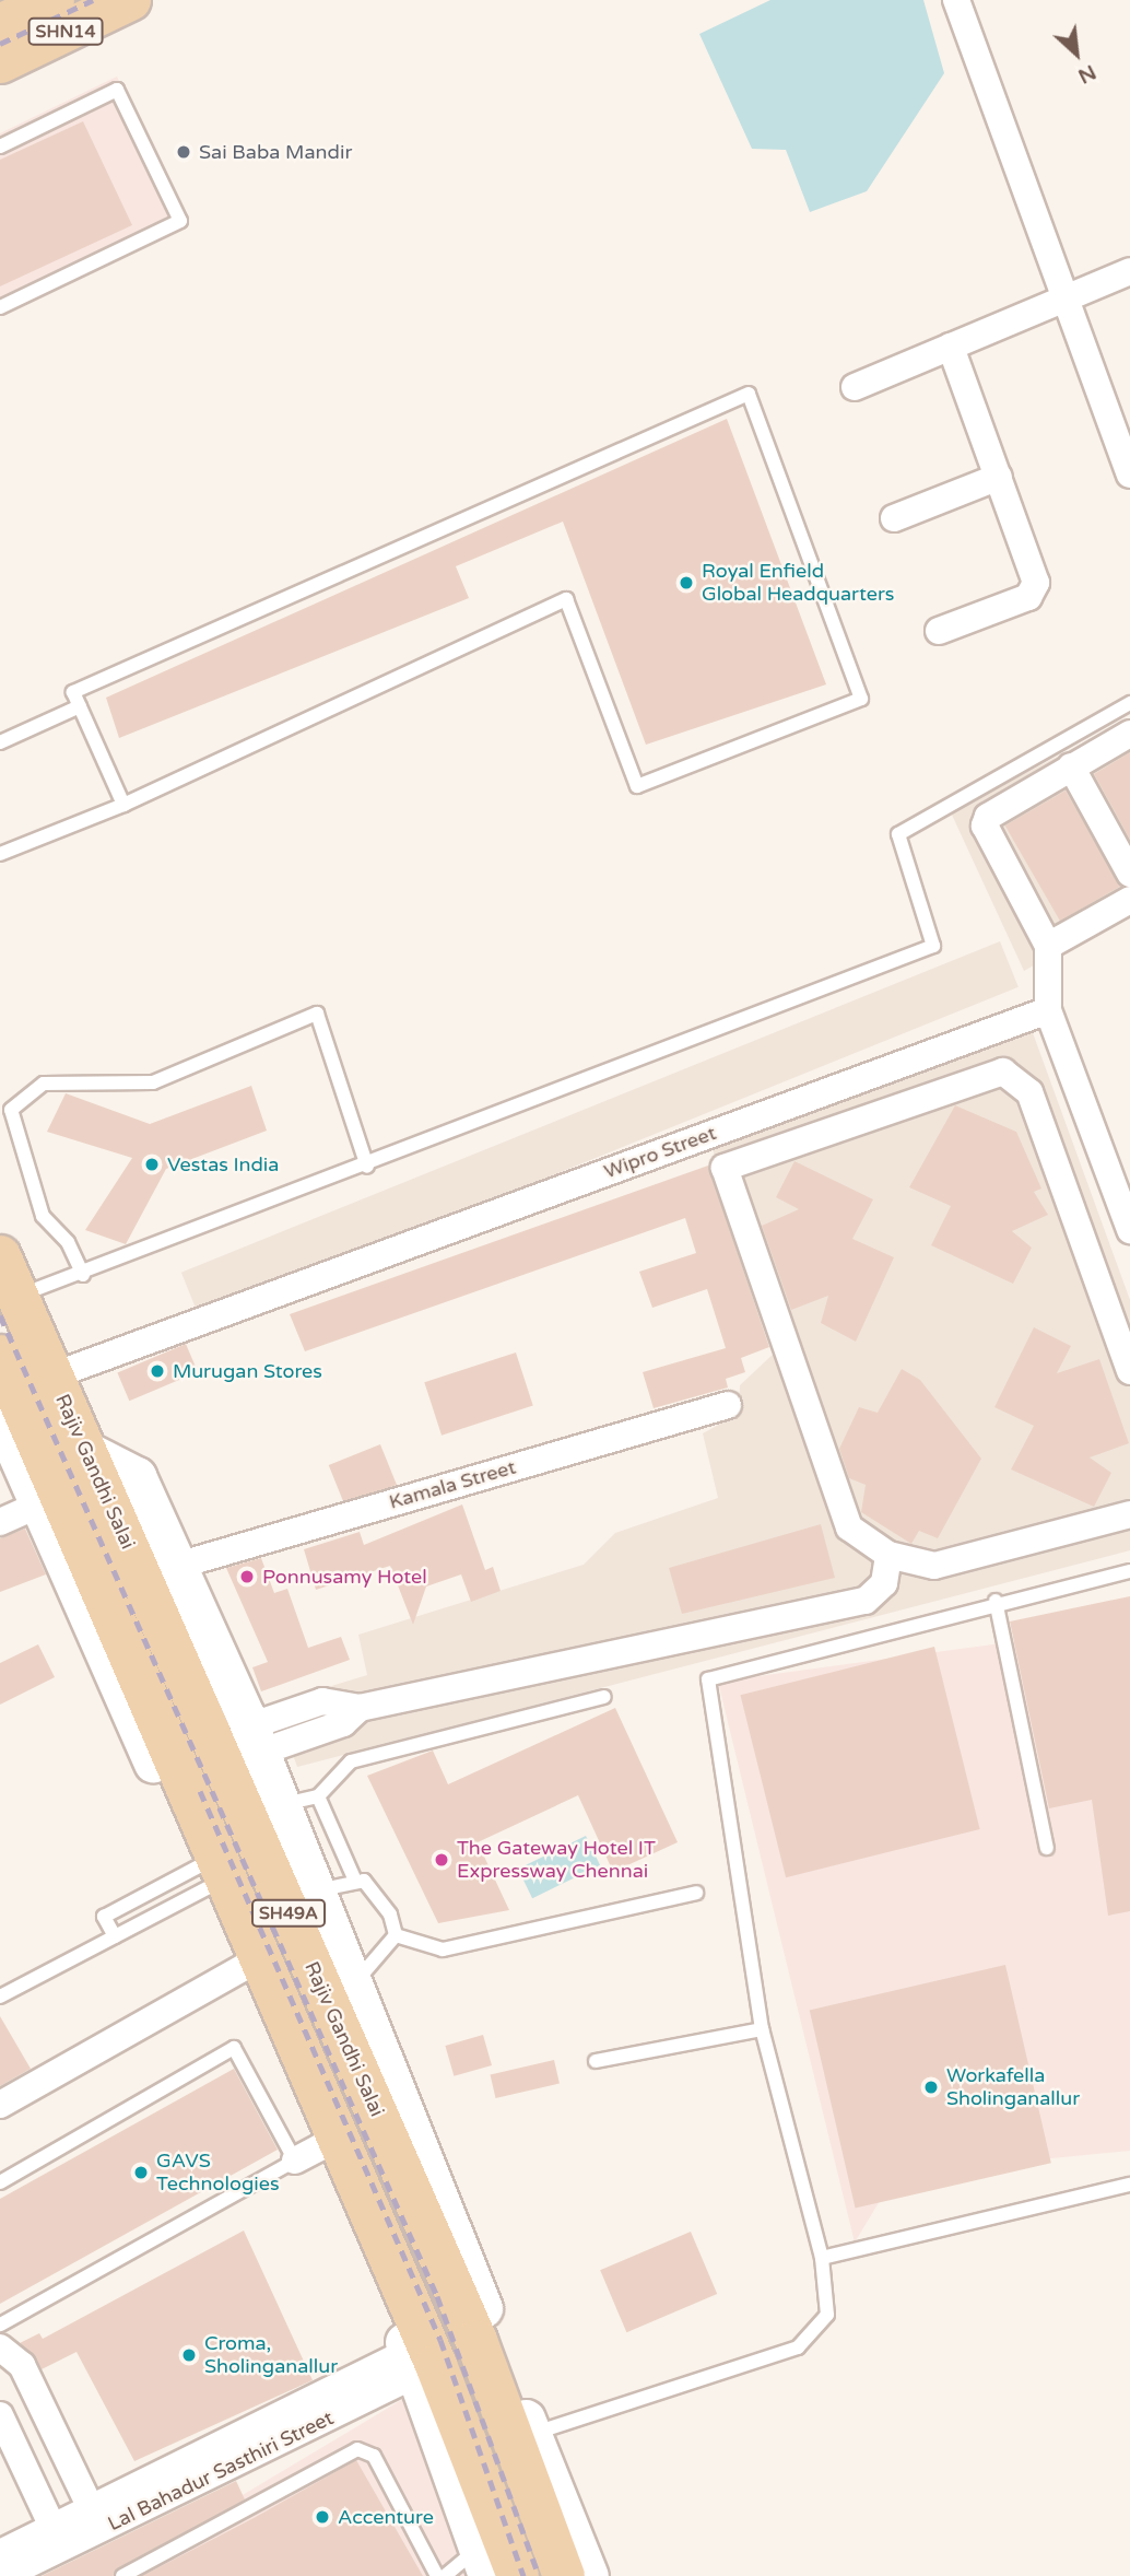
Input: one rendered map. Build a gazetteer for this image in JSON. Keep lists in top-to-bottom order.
{
  "streets": {
    "main road": ["SHN14", "Rajiv Gandhi Salai", "SH49A"],
    "street": ["Wipro Street", "Kamala Street", "Lal Bahadur Sasthiri Street"]
  },
  "crossings": [
    ["Wipro Street", "Rajiv Gandhi Salai"],
    ["Rajiv Gandhi Salai", "Lal Bahadur Sasthiri Street"]
  ],
  "places": [
    "Sai Baba Mandir",
    "Royal Enfield Global Headquarters",
    "Vestas India",
    "Murugan Stores",
    "Ponnusamy Hotel",
    "The Gateway Hotel IT Expressway Chennai",
    "Workafella Sholinganallur",
    "GAVS Technologies",
    "Croma, Sholinganallur",
    "Accenture"
  ],
  "north": "bottom right"
}
